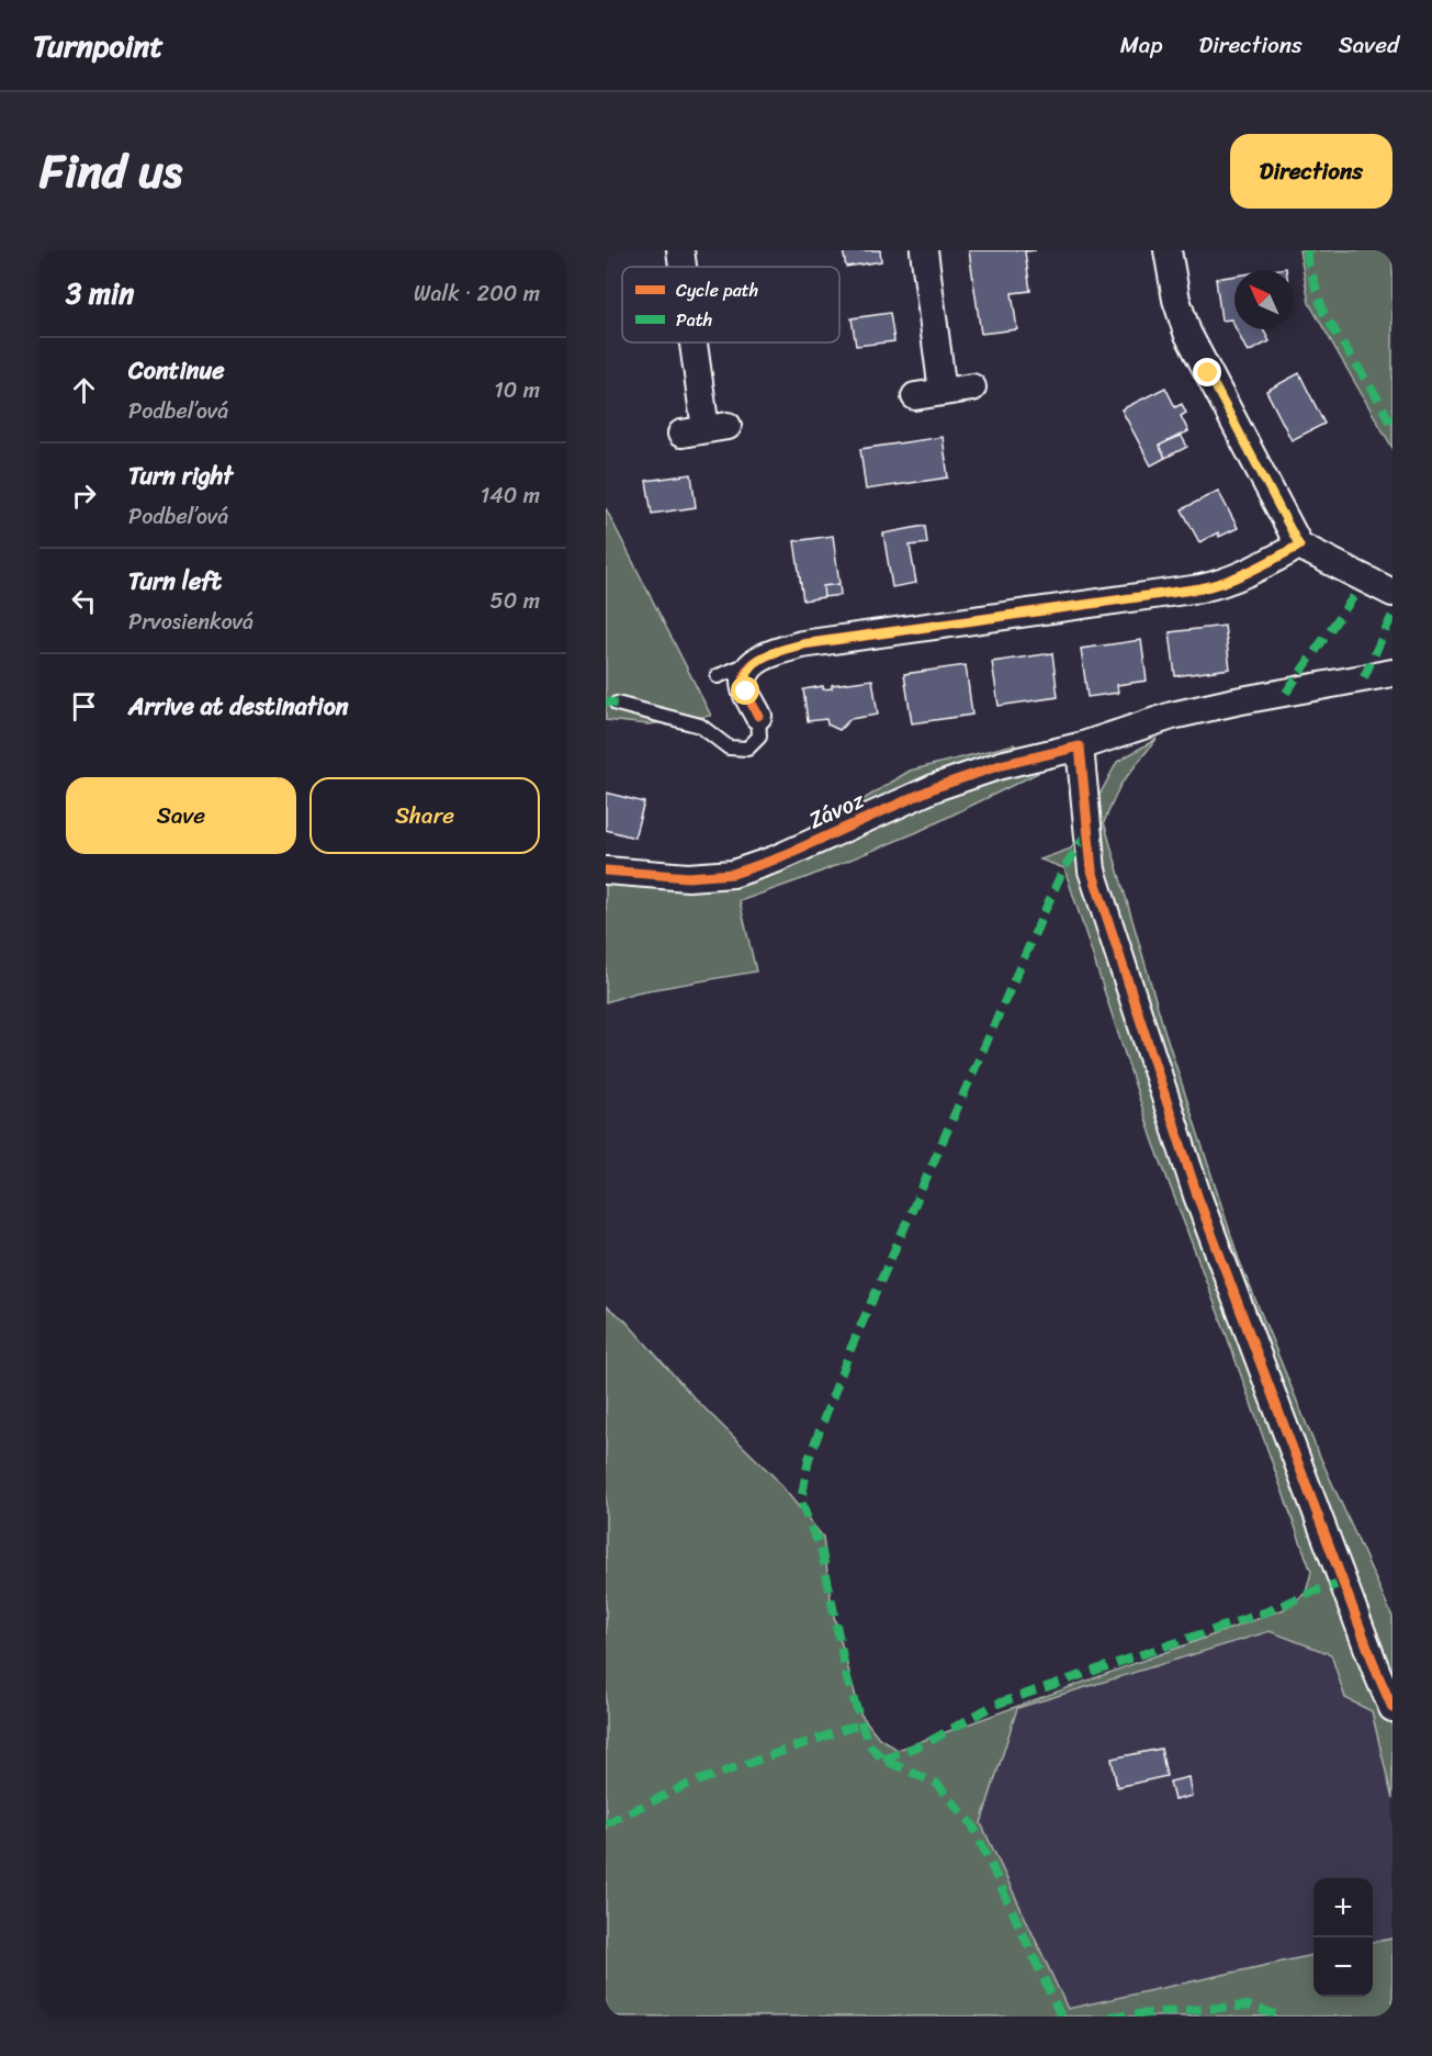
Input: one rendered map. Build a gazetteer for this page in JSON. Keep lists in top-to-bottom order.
{
  "streets": {
    "street": ["Závoz"]
  },
  "legend": ["Cycle path", "Path"],
  "north": "top left",
  "page": {
    "header": "Turnpoint",
    "nav": ["Map", "Directions", "Saved"],
    "title": "Find us",
    "buttons": [
      "Directions",
      ["Save", "Share"]
    ],
    "heading": ["3 min", "Walk · 200 m"],
    "list": [
      ["Continue", "Podbeľová", "10 m"],
      ["Turn right", "Podbeľová", "140 m"],
      ["Turn left", "Prvosienková", "50 m"],
      "Arrive at destination"
    ],
    "map_buttons": ["+", "−"]
  }
}
